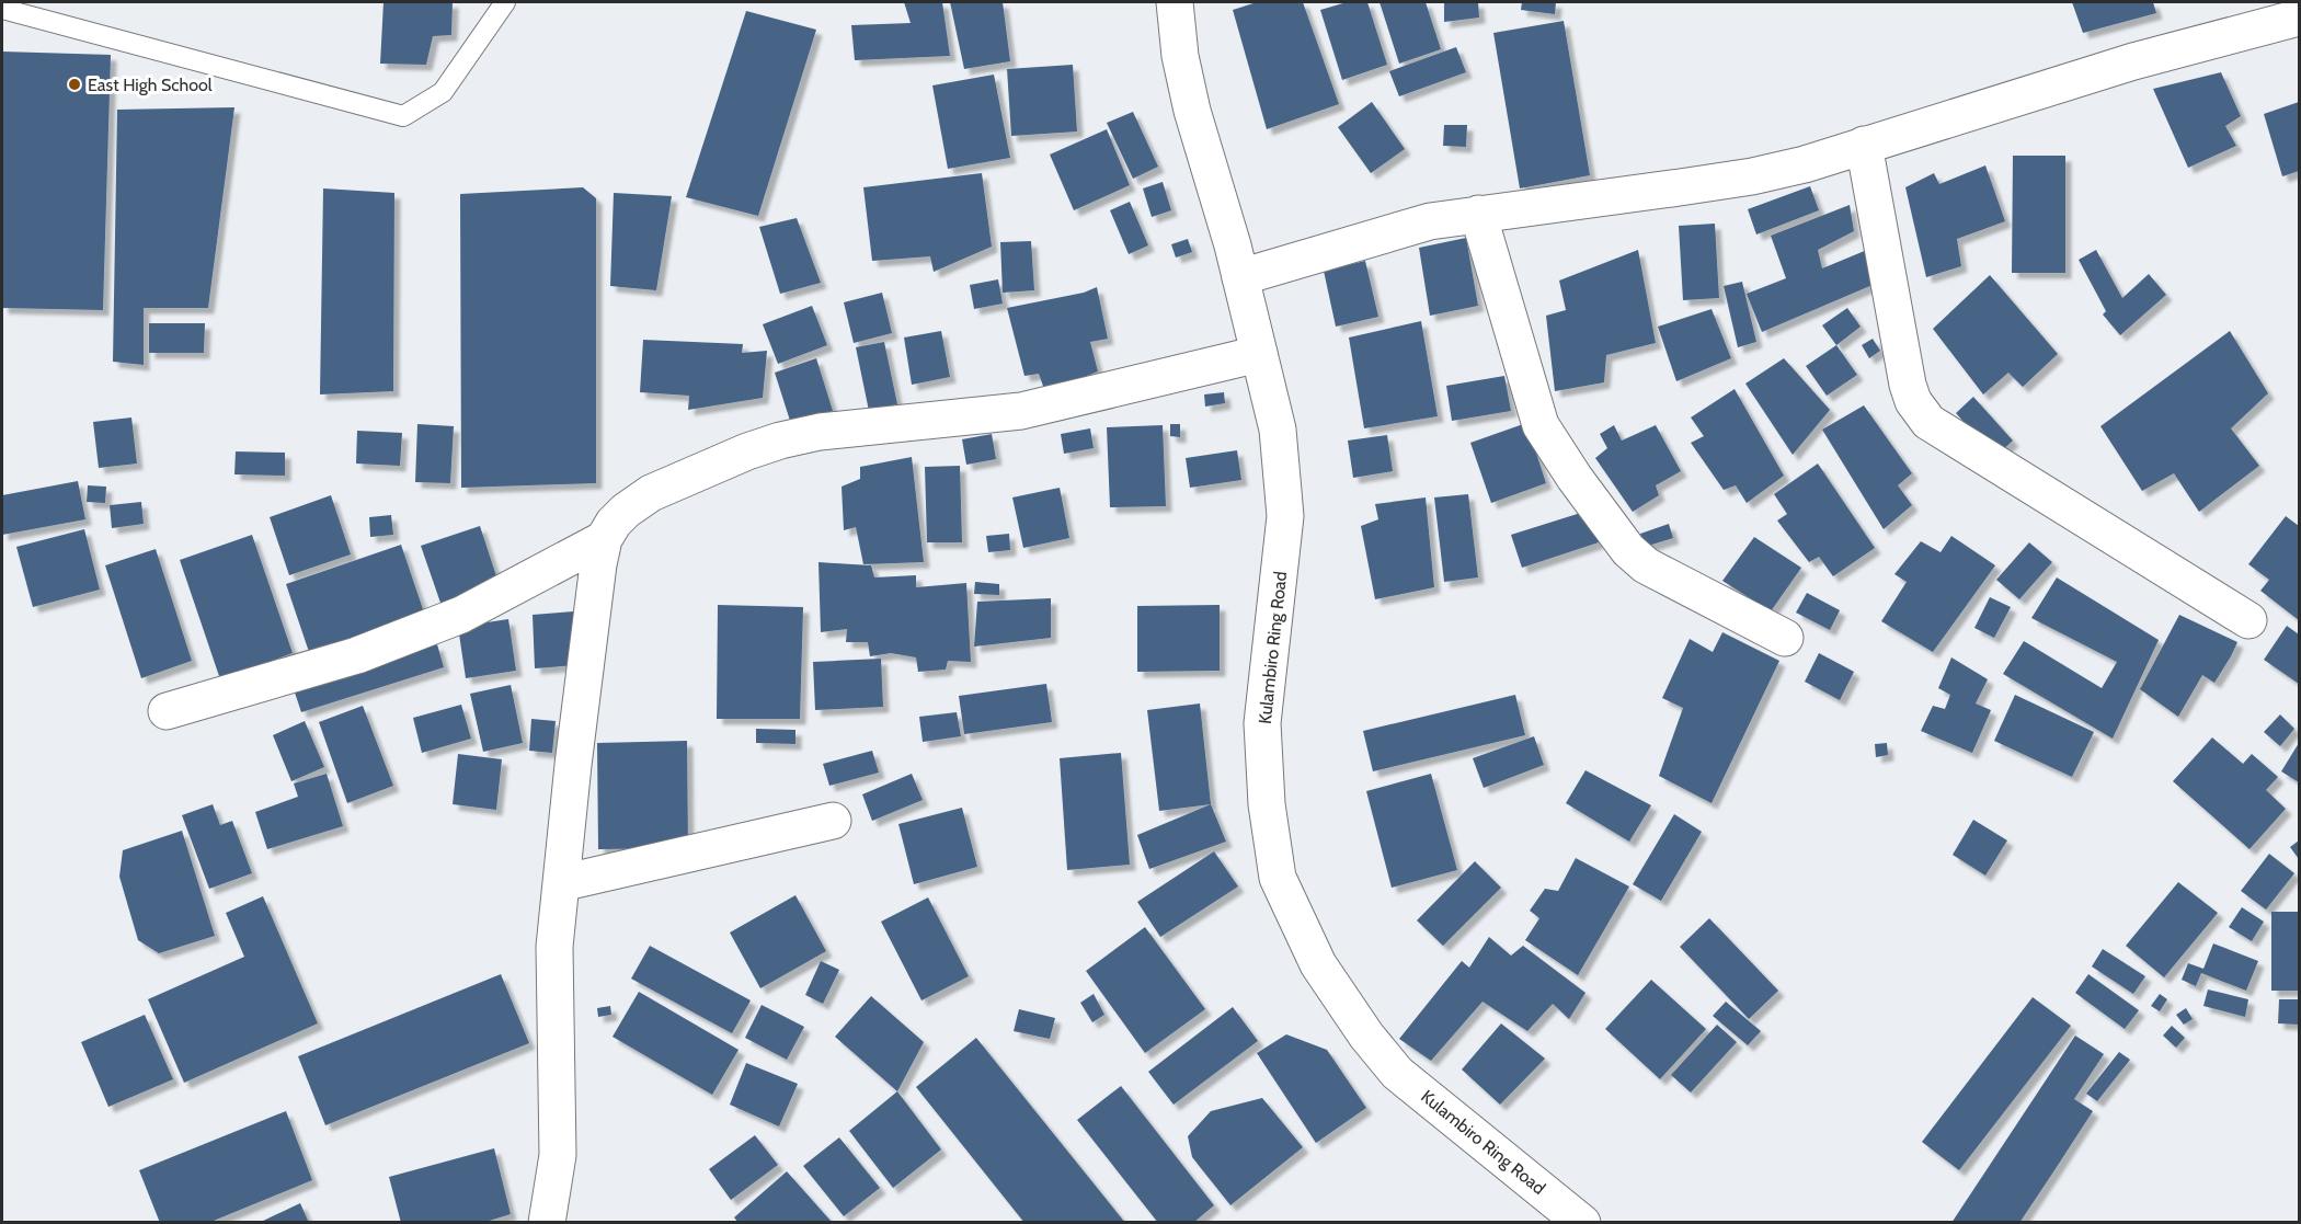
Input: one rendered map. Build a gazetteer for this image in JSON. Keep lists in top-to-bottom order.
{
  "streets": {
    "street": ["Kulambiro Ring Road"]
  },
  "places": ["East High School"]
}
